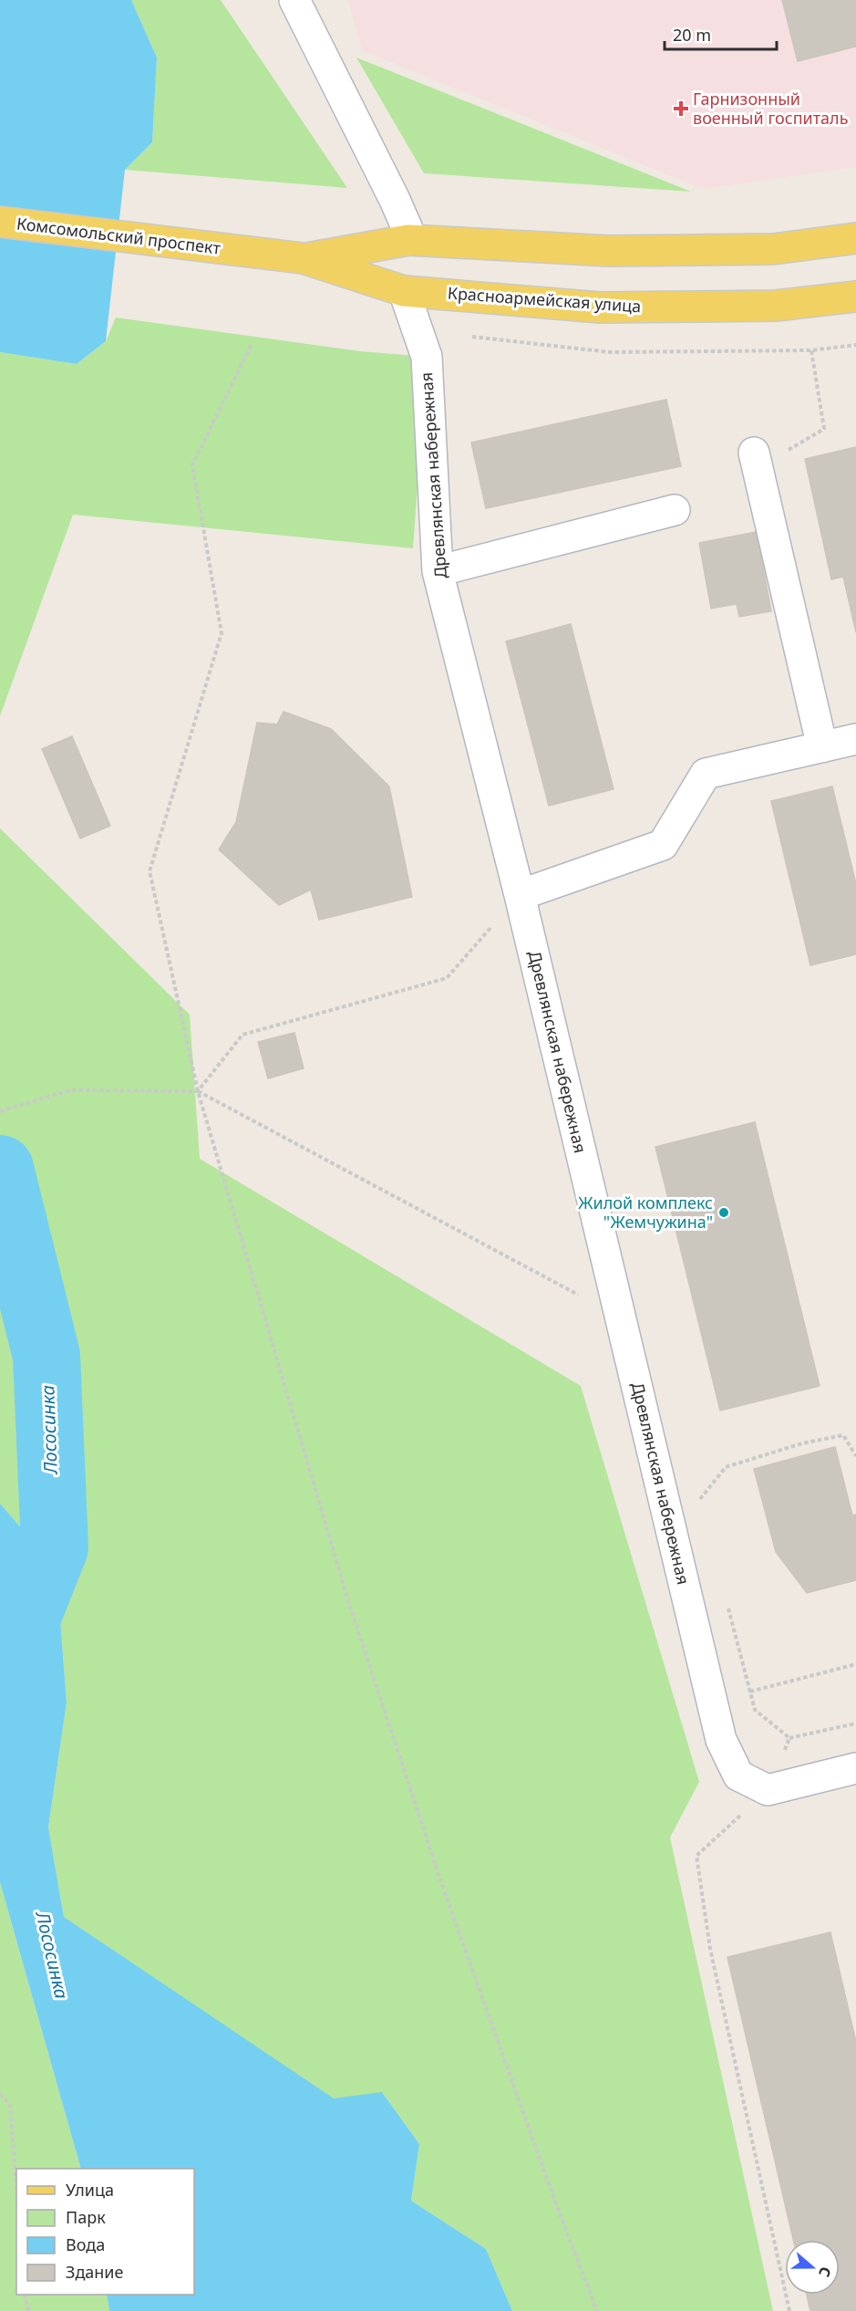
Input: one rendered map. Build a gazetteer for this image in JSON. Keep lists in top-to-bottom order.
{
  "streets": {
    "main road": ["Комсомольский проспект", "Красноармейская улица"],
    "street": ["Древлянская набережная"]
  },
  "crossings": [
    ["Комсомольский проспект", "Красноармейская улица"],
    ["Красноармейская улица", "Древлянская набережная"]
  ],
  "water": ["Лососинка"],
  "places": {
    "health": ["Гарнизонный военный госпиталь"],
    "other": ["Жилой комплекс \"Жемчужина\""]
  },
  "legend": [
    "Улица",
    "Парк",
    "Вода",
    "Здание"
  ],
  "scale_bar": "20 m",
  "north": "right"
}
